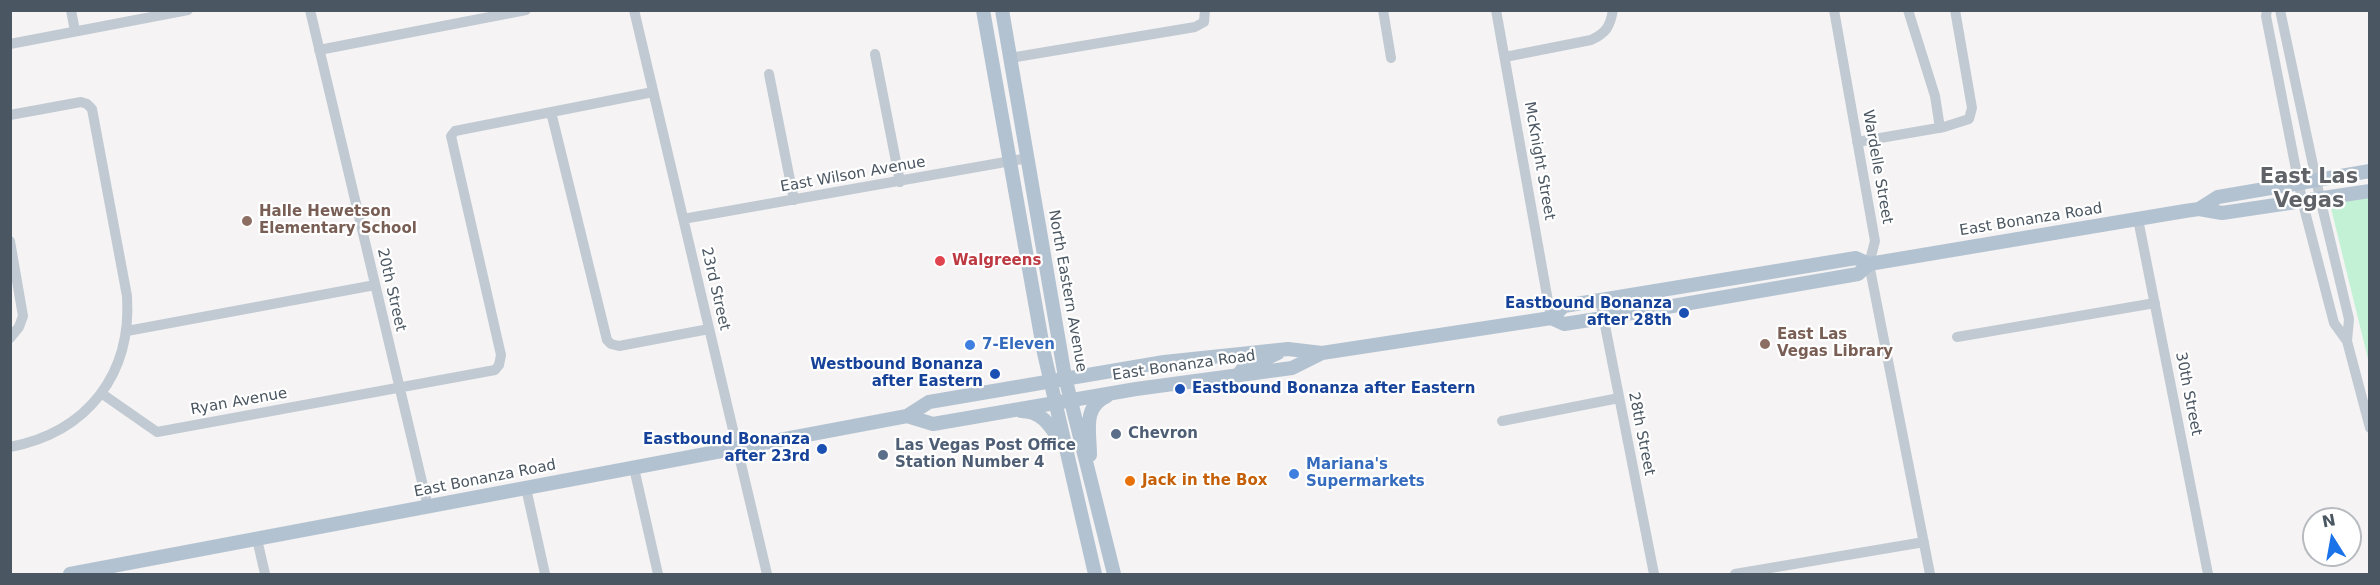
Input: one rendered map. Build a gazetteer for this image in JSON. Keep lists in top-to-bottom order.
{
  "streets": {
    "main road": ["East Bonanza Road", "North Eastern Avenue"],
    "street": [
      "McKnight Street",
      "Wardelle Street",
      "East Wilson Avenue",
      "23rd Street",
      "20th Street",
      "30th Street",
      "Ryan Avenue",
      "28th Street"
    ]
  },
  "crossings": [
    ["McKnight Street", "East Bonanza Road"],
    ["Wardelle Street", "East Bonanza Road"],
    ["East Wilson Avenue", "23rd Street"],
    ["East Wilson Avenue", "North Eastern Avenue"],
    ["East Bonanza Road", "23rd Street"],
    ["East Bonanza Road", "20th Street"],
    ["East Bonanza Road", "North Eastern Avenue"],
    ["East Bonanza Road", "30th Street"],
    ["East Bonanza Road", "28th Street"],
    ["20th Street", "Ryan Avenue"]
  ],
  "districts": ["East Las Vegas"],
  "places": [
    "Halle Hewetson Elementary School",
    "Walgreens",
    "Eastbound Bonanza after 28th",
    "East Las Vegas Library",
    "7-Eleven",
    "Westbound Bonanza after Eastern",
    "Eastbound Bonanza after Eastern",
    "Chevron",
    "Eastbound Bonanza after 23rd",
    "Las Vegas Post Office Station Number 4",
    "Mariana's Supermarkets",
    "Jack in the Box"
  ],
  "north": "top"
}
